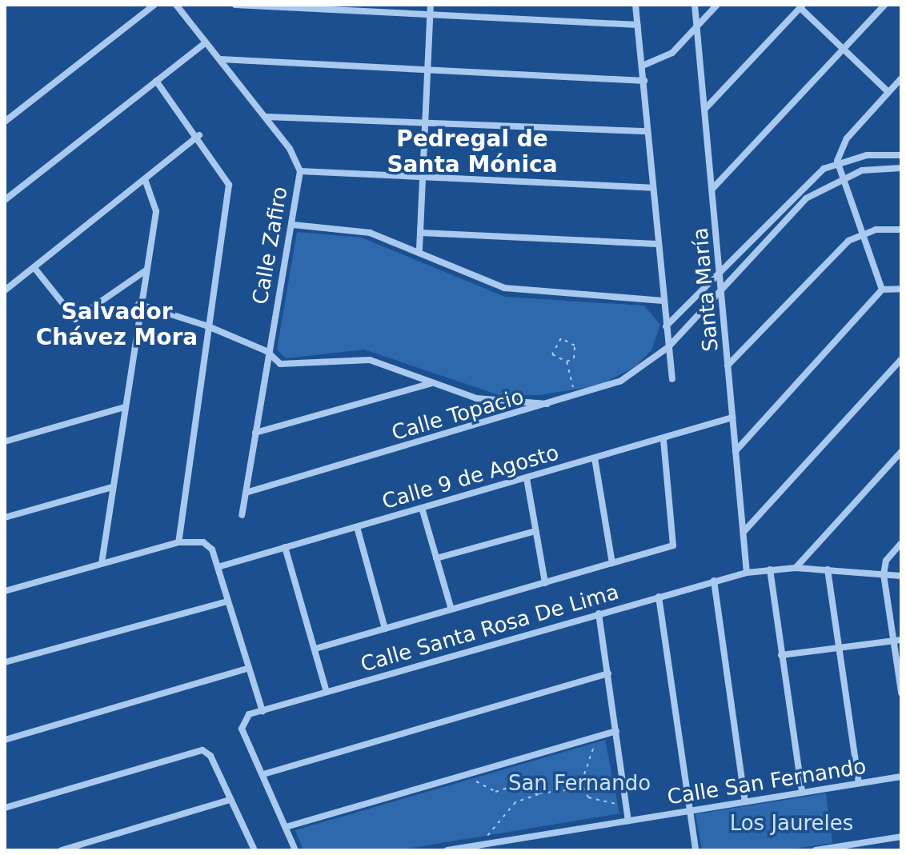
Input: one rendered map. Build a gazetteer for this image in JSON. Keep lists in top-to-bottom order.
{
  "streets": {
    "street": [
      "Calle Zafiro",
      "Santa María",
      "Calle Topacio",
      "Calle 9 de Agosto",
      "Calle Santa Rosa De Lima",
      "Calle San Fernando"
    ]
  },
  "crossings": [
    ["Calle Zafiro", "Calle Topacio"],
    ["Santa María", "Calle Topacio"],
    ["Santa María", "Calle 9 de Agosto"],
    ["Santa María", "Calle Santa Rosa De Lima"]
  ],
  "districts": ["Pedregal de Santa Mónica", "Salvador Chávez Mora"],
  "parks": ["San Fernando", "Los Jaureles"]
}
